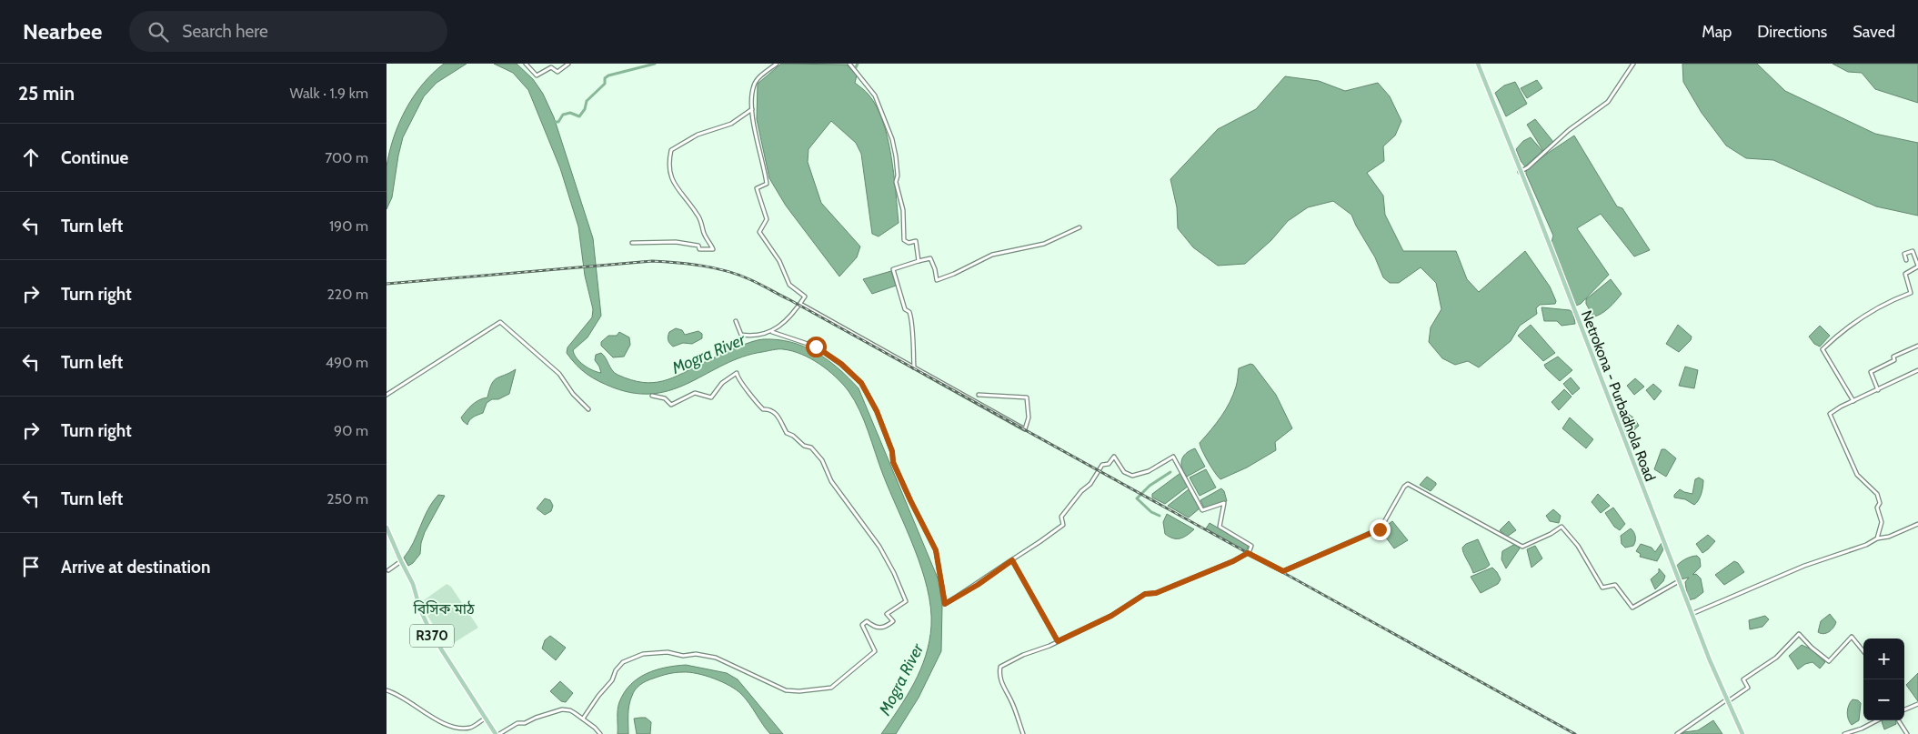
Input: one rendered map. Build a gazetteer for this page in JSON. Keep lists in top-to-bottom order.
{
  "streets": {
    "main road": ["Netrokona - Purbadhola Road", "R370"]
  },
  "water": ["Mogra River"],
  "parks": ["বিসিক মাঠ"],
  "page": {
    "header": "Nearbee",
    "search": "Search here",
    "nav": ["Map", "Directions", "Saved"],
    "heading": ["25 min", "Walk · 1.9 km"],
    "list": [
      ["Continue", "700 m"],
      ["Turn left", "190 m"],
      ["Turn right", "220 m"],
      ["Turn left", "490 m"],
      ["Turn right", "90 m"],
      ["Turn left", "250 m"],
      "Arrive at destination"
    ],
    "map_buttons": ["+", "−"]
  }
}
